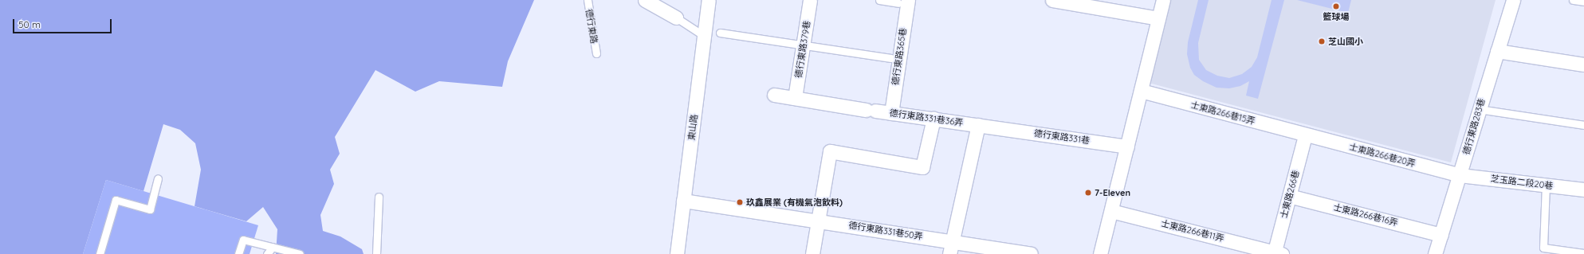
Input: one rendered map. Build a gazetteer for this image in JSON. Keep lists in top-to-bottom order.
{
  "streets": {
    "street": [
      "德行東路379巷",
      "德行東路365巷",
      "士東路266巷15弄",
      "德行東路331巷36弄",
      "德行東路283巷",
      "東山路",
      "德行東路331巷",
      "士東路266巷20弄",
      "芝玉路二段20巷",
      "士東路266巷",
      "士東路266巷16弄",
      "德行東路331巷50弄",
      "士東路266巷11弄"
    ],
    "lane": ["德行東路"]
  },
  "crossings": [
    ["德行東路379巷", "德行東路331巷36弄"],
    ["德行東路365巷", "德行東路331巷36弄"],
    ["士東路266巷15弄", "士東路266巷20弄"],
    ["士東路266巷15弄", "士東路266巷"],
    ["德行東路331巷36弄", "德行東路331巷"],
    ["德行東路283巷", "士東路266巷20弄"],
    ["德行東路283巷", "芝玉路二段20巷"],
    ["德行東路283巷", "士東路266巷16弄"],
    ["東山路", "德行東路331巷50弄"],
    ["士東路266巷20弄", "芝玉路二段20巷"],
    ["士東路266巷20弄", "士東路266巷"],
    ["士東路266巷", "士東路266巷16弄"],
    ["士東路266巷", "士東路266巷11弄"]
  ],
  "places": [
    "籃球場",
    "芝山國小",
    "7-Eleven",
    "玖鑫展業 (有機氣泡飲料)"
  ],
  "scale_bar": "50 m"
}
